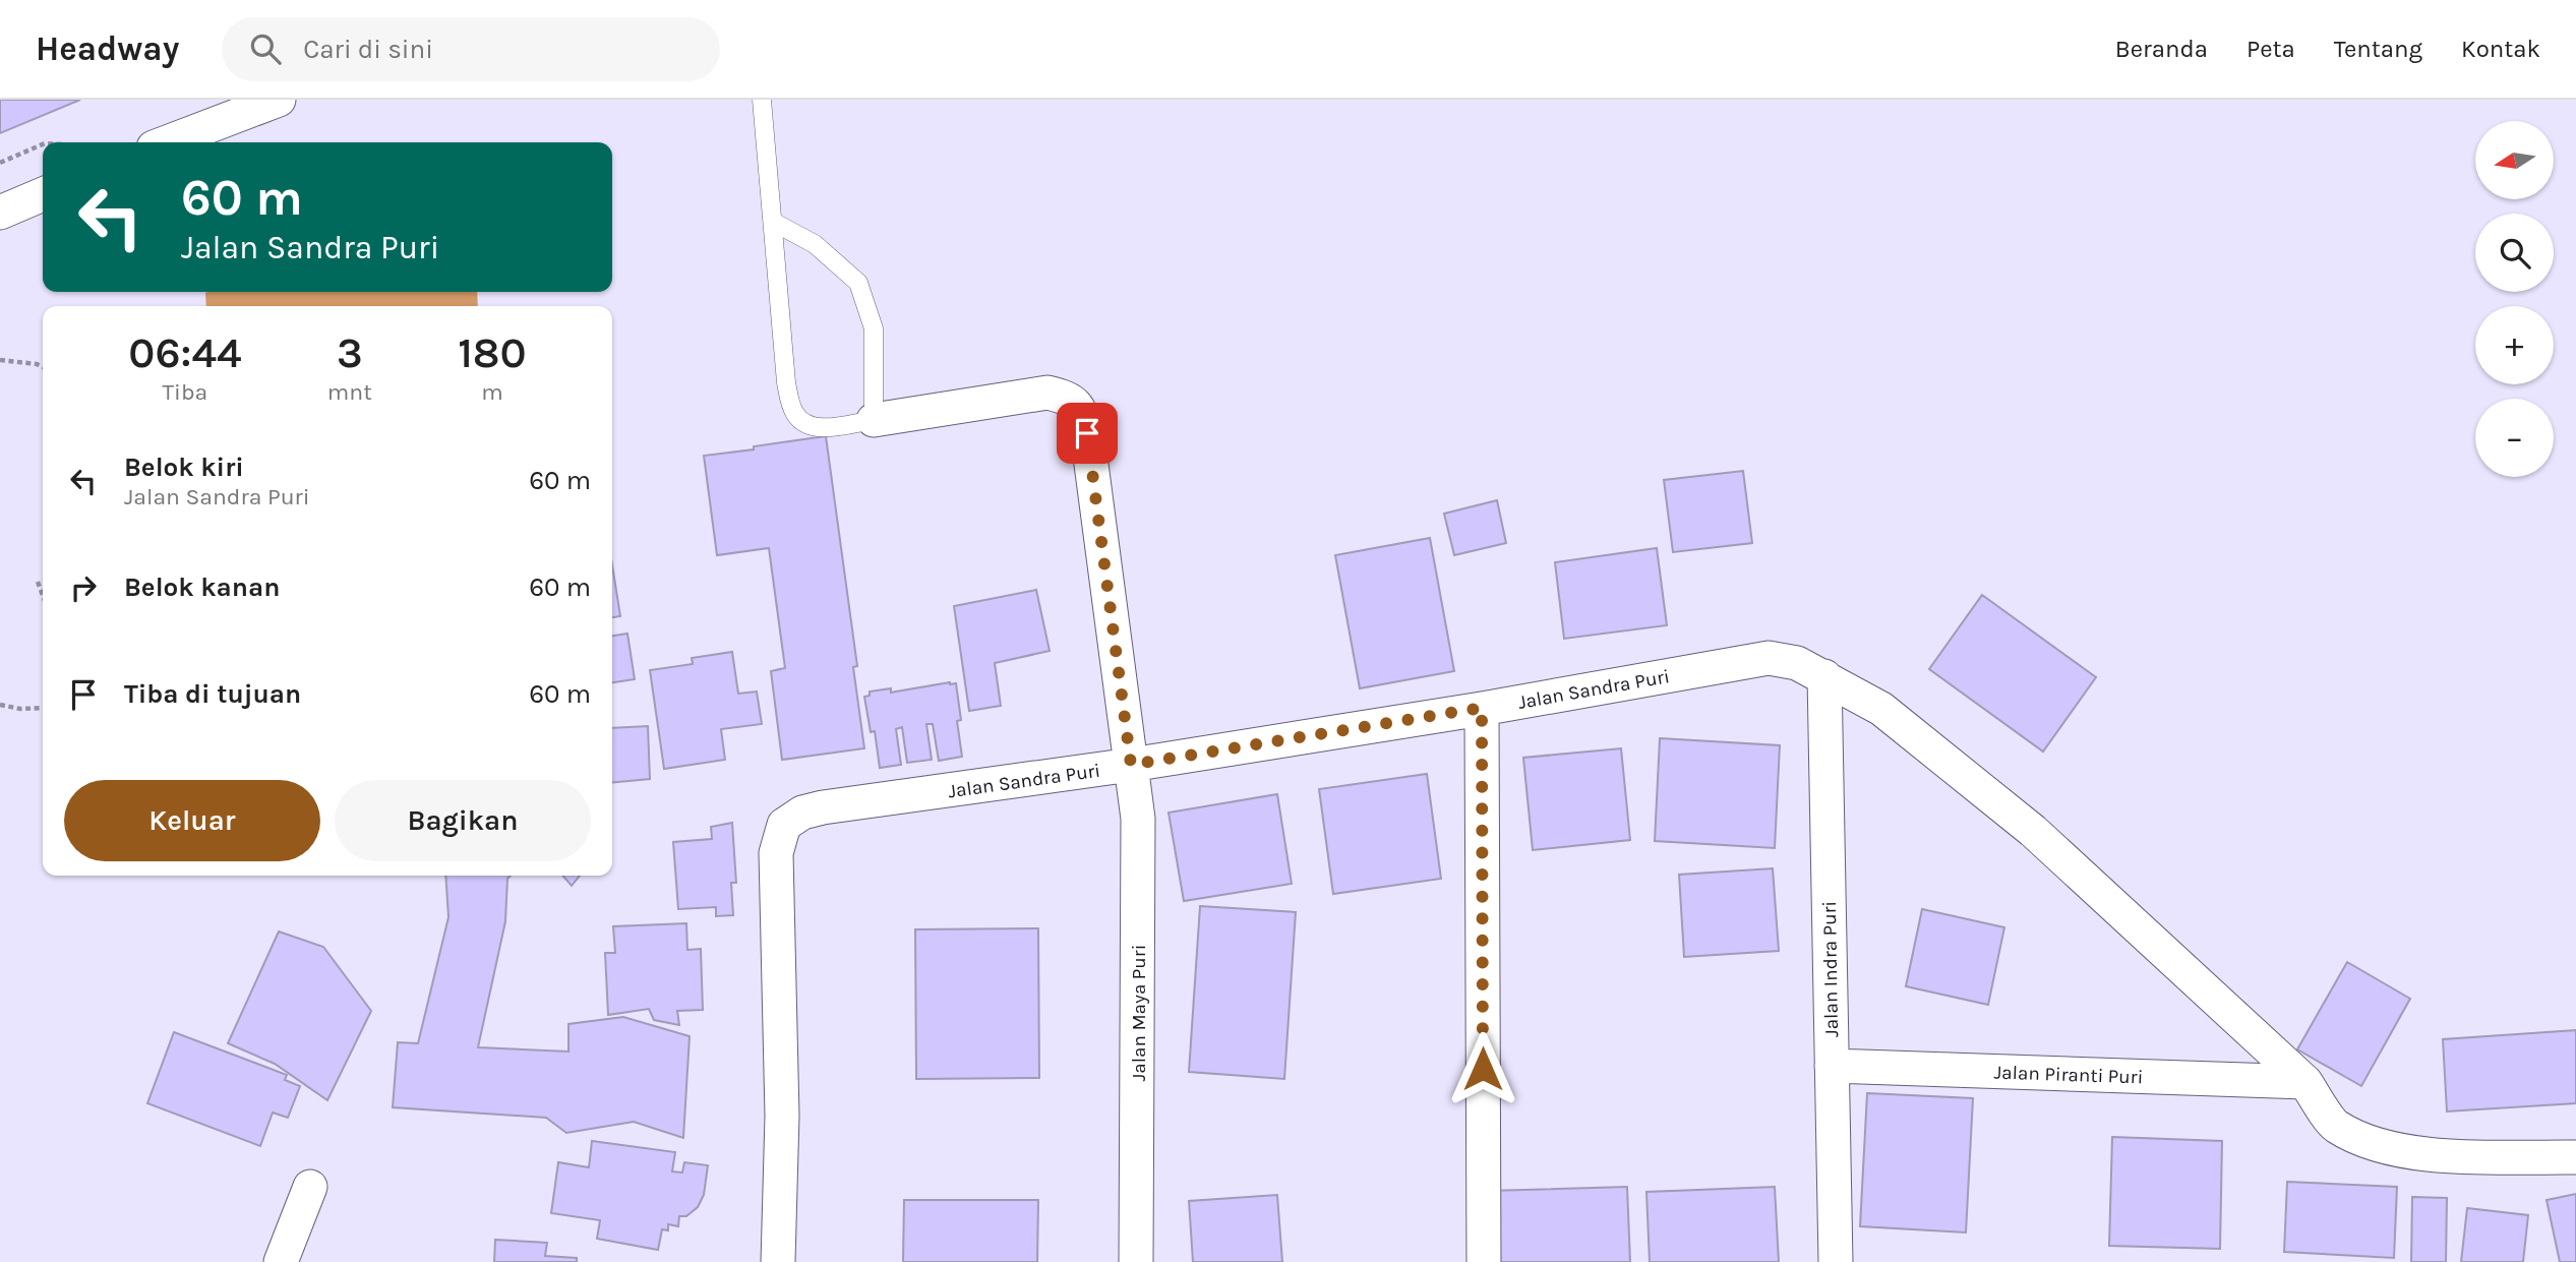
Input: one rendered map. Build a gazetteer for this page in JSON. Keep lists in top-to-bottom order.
{
  "streets": {
    "street": [
      "Jalan Sandra Puri",
      "Jalan Indra Puri",
      "Jalan Maya Puri",
      "Jalan Piranti Puri"
    ]
  },
  "crossings": [
    ["Jalan Sandra Puri", "Jalan Indra Puri"],
    ["Jalan Sandra Puri", "Jalan Maya Puri"],
    ["Jalan Sandra Puri", "Jalan Piranti Puri"],
    ["Jalan Indra Puri", "Jalan Piranti Puri"]
  ],
  "north": "left",
  "page": {
    "header": "Headway",
    "search": "Cari di sini",
    "nav": [
      "Beranda",
      "Peta",
      "Tentang",
      "Kontak"
    ],
    "map_buttons": ["+", "−"],
    "turn": ["60 m", "Jalan Sandra Puri"],
    "eta": [
      "06:44",
      "Tiba",
      "3",
      "mnt",
      "180",
      "m"
    ],
    "list": [
      {
        "name": "Belok kiri",
        "note": "Jalan Sandra Puri",
        "value": "60 m"
      },
      {
        "name": "Belok kanan",
        "value": "60 m"
      },
      {
        "name": "Tiba di tujuan",
        "value": "60 m"
      }
    ],
    "buttons": ["Keluar", "Bagikan"]
  }
}
